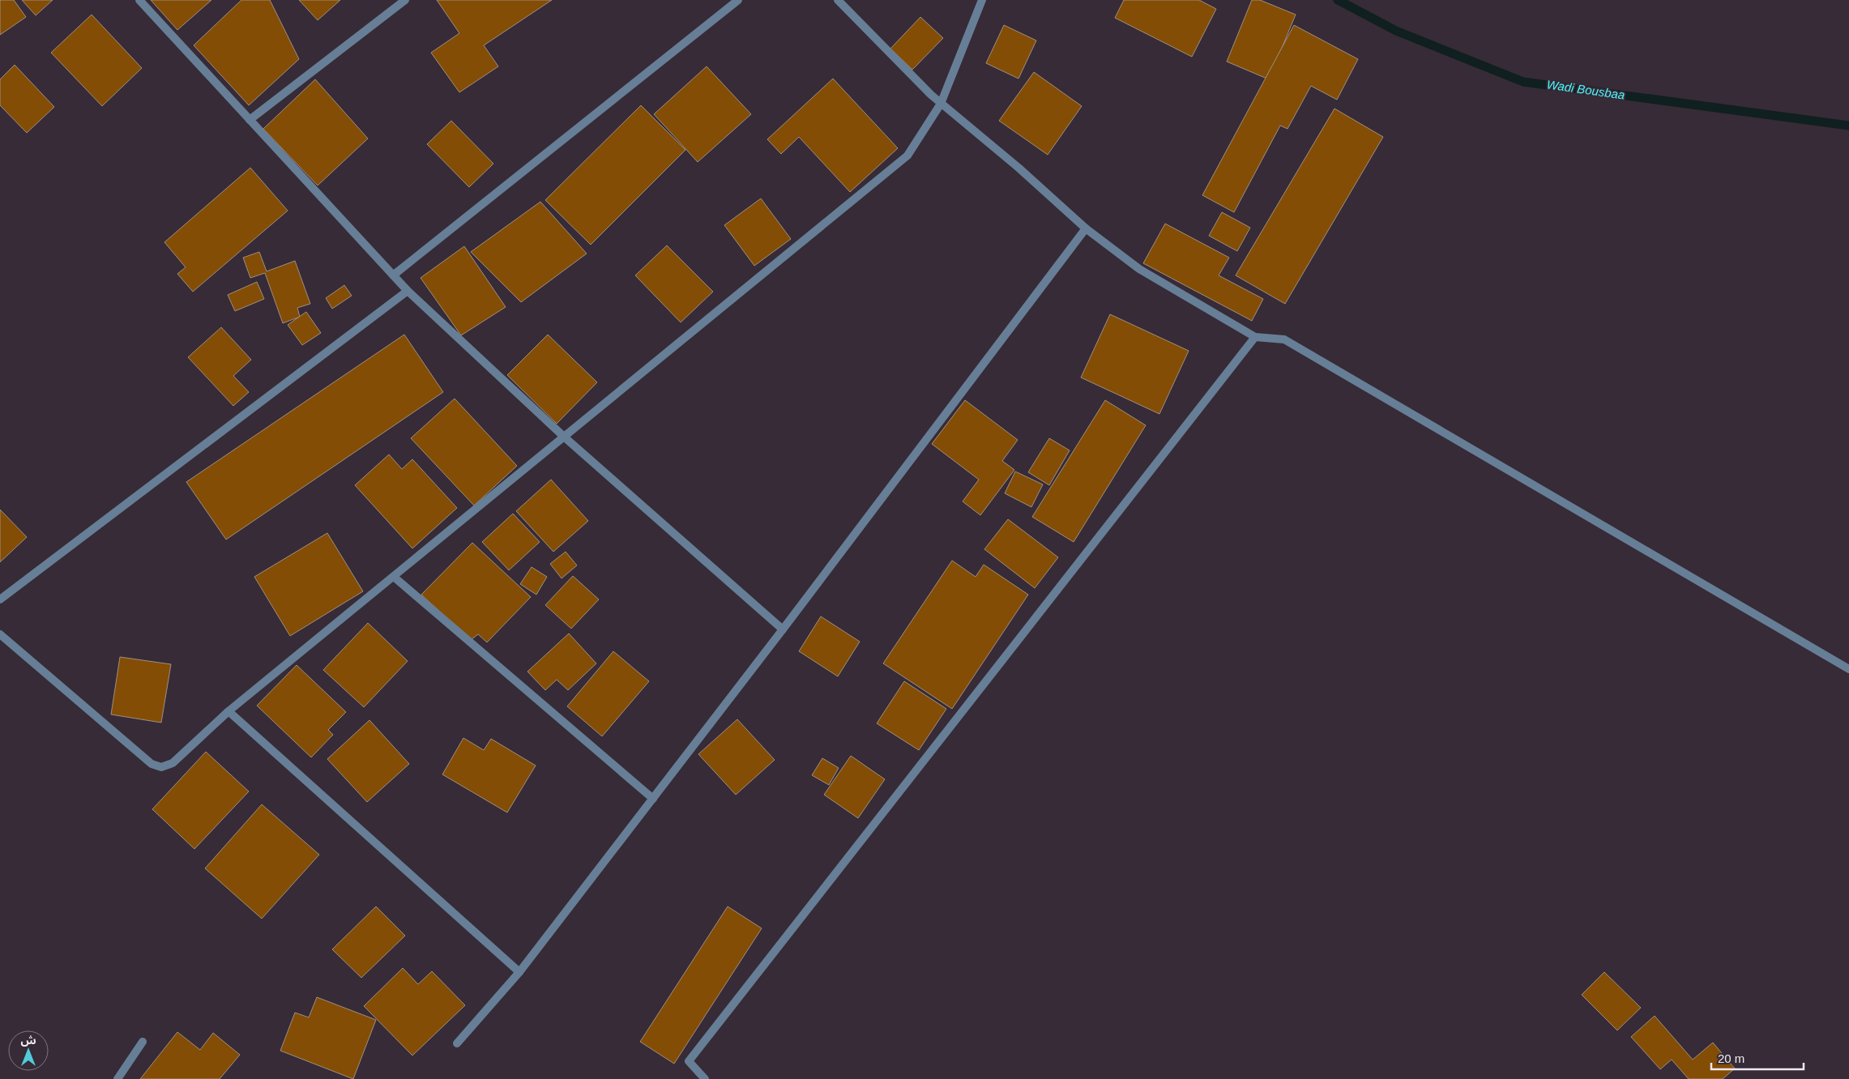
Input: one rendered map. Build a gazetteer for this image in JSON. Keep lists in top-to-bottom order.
{
  "water": ["Wadi Bousbaa"],
  "scale_bar": "20 m",
  "north": "top"
}
